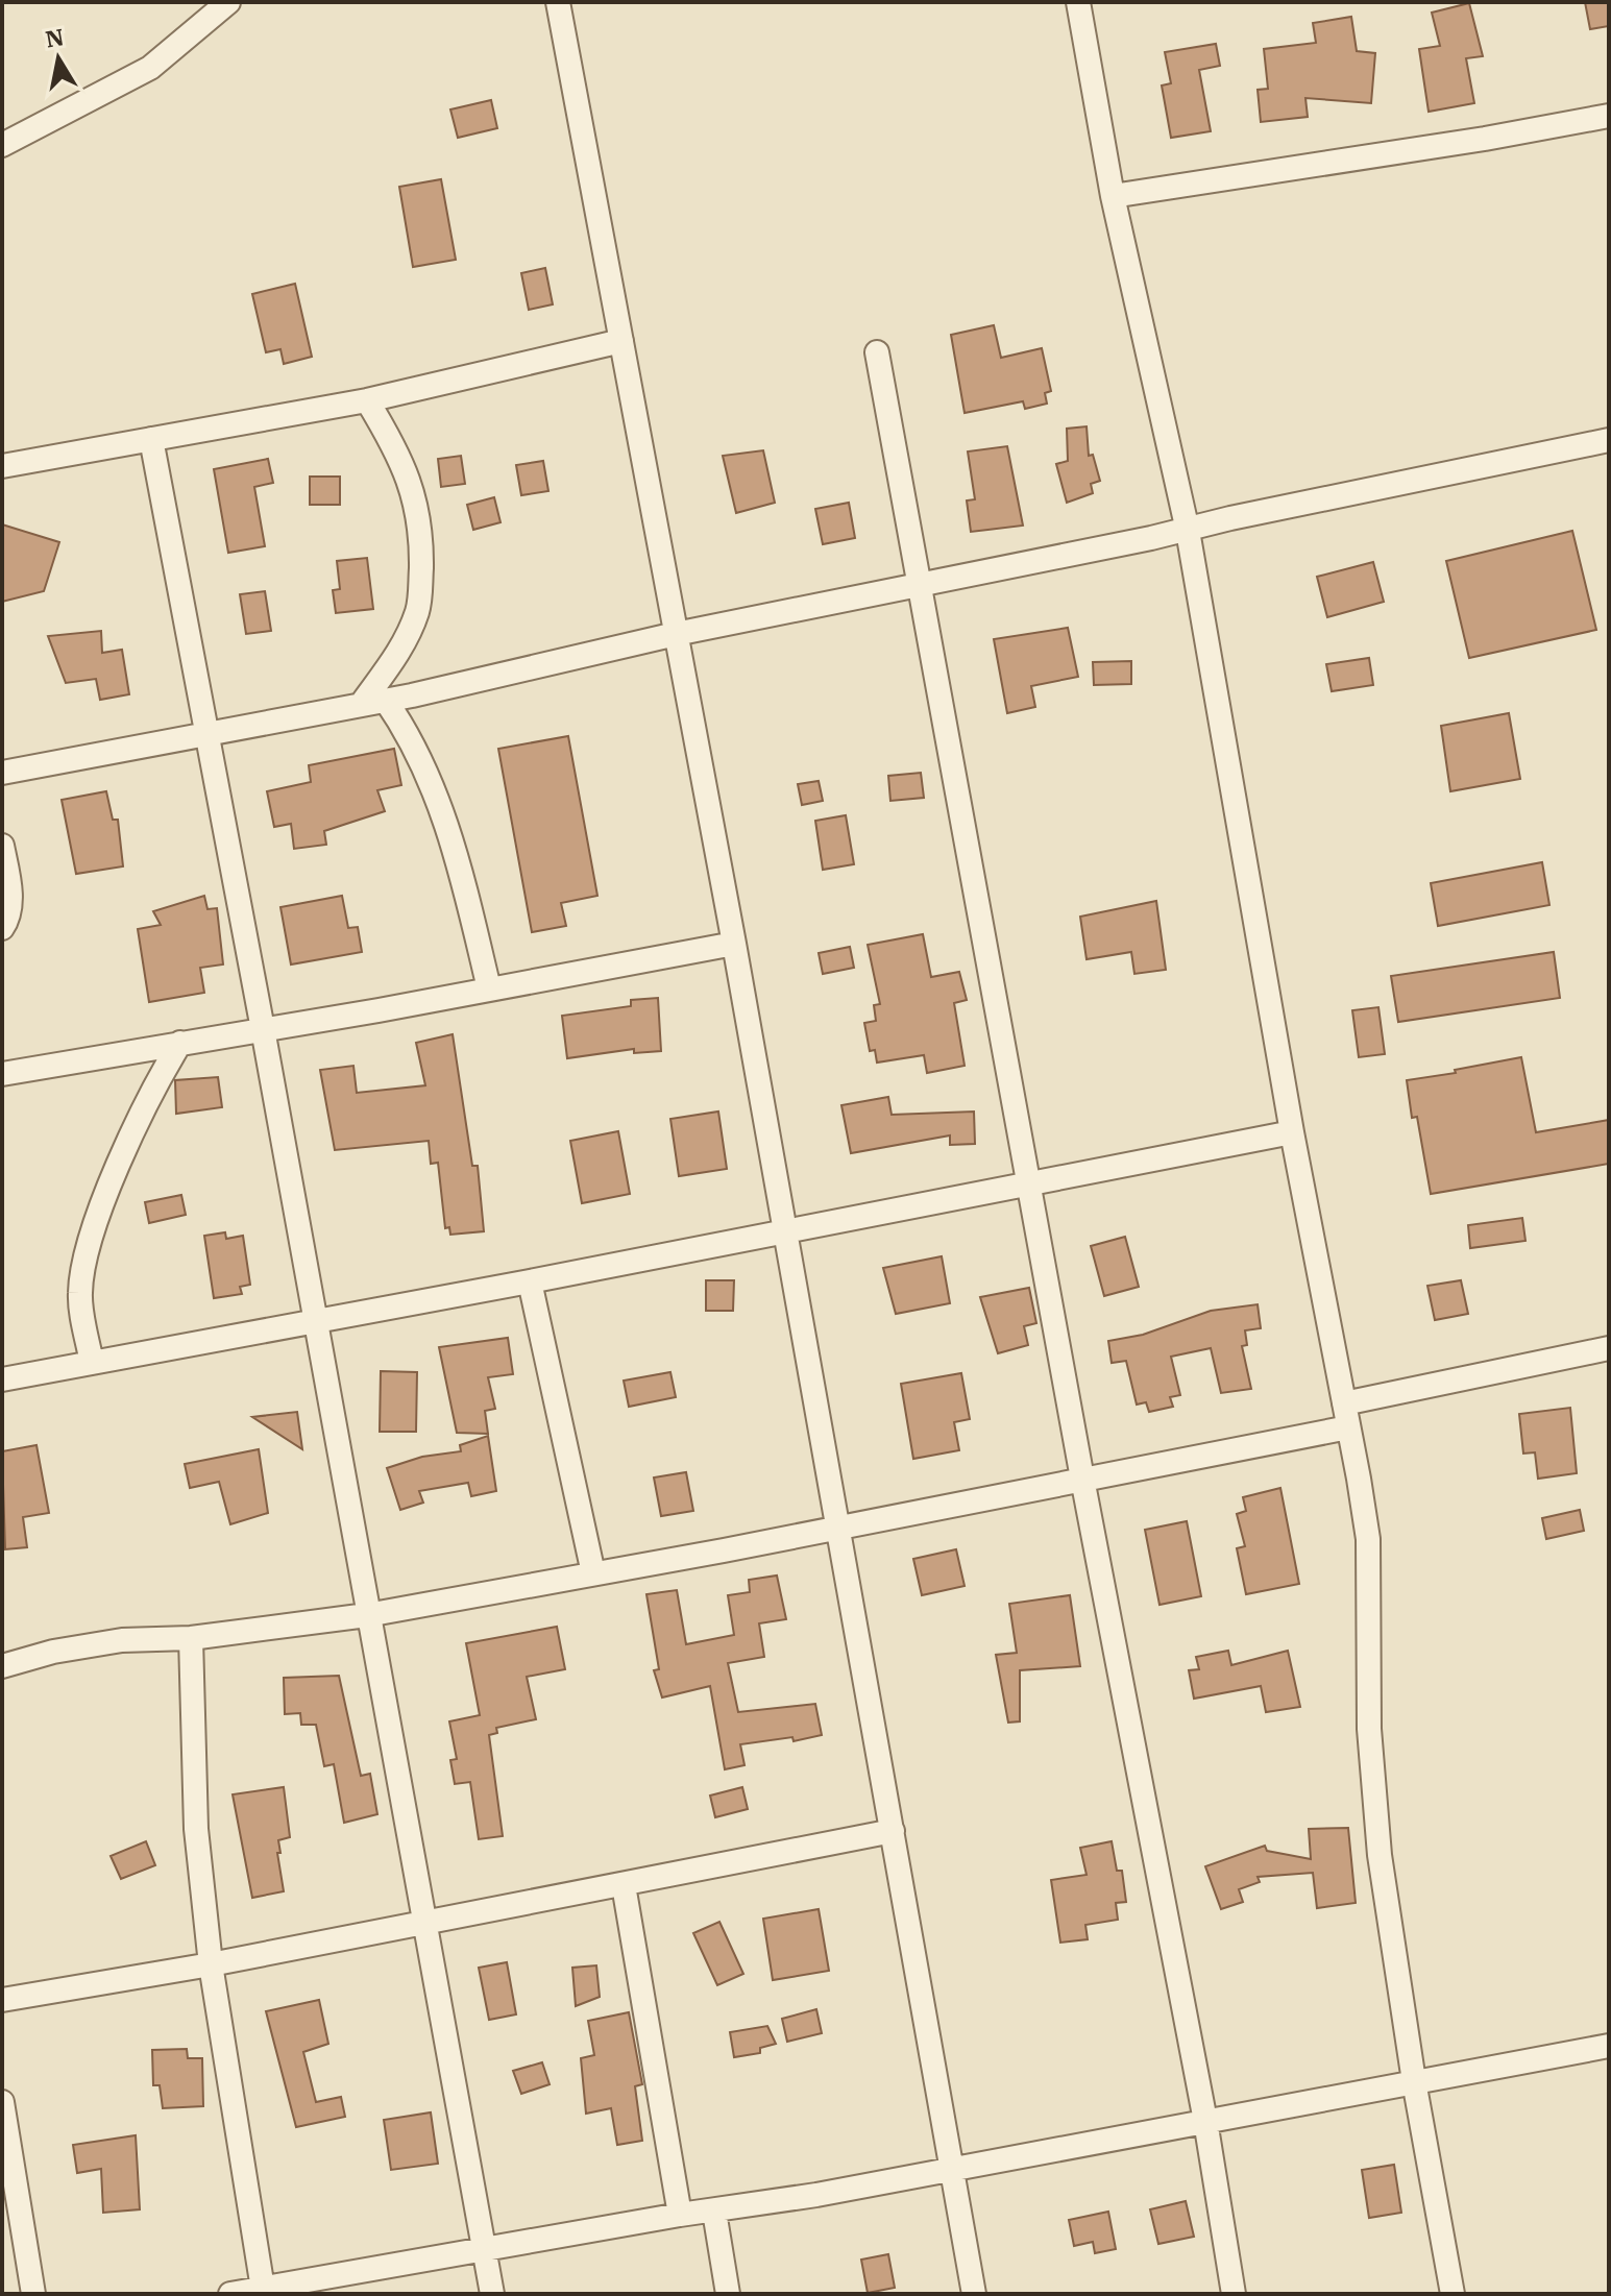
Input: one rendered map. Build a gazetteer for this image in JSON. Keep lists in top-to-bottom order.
{
  "north": "top"
}
